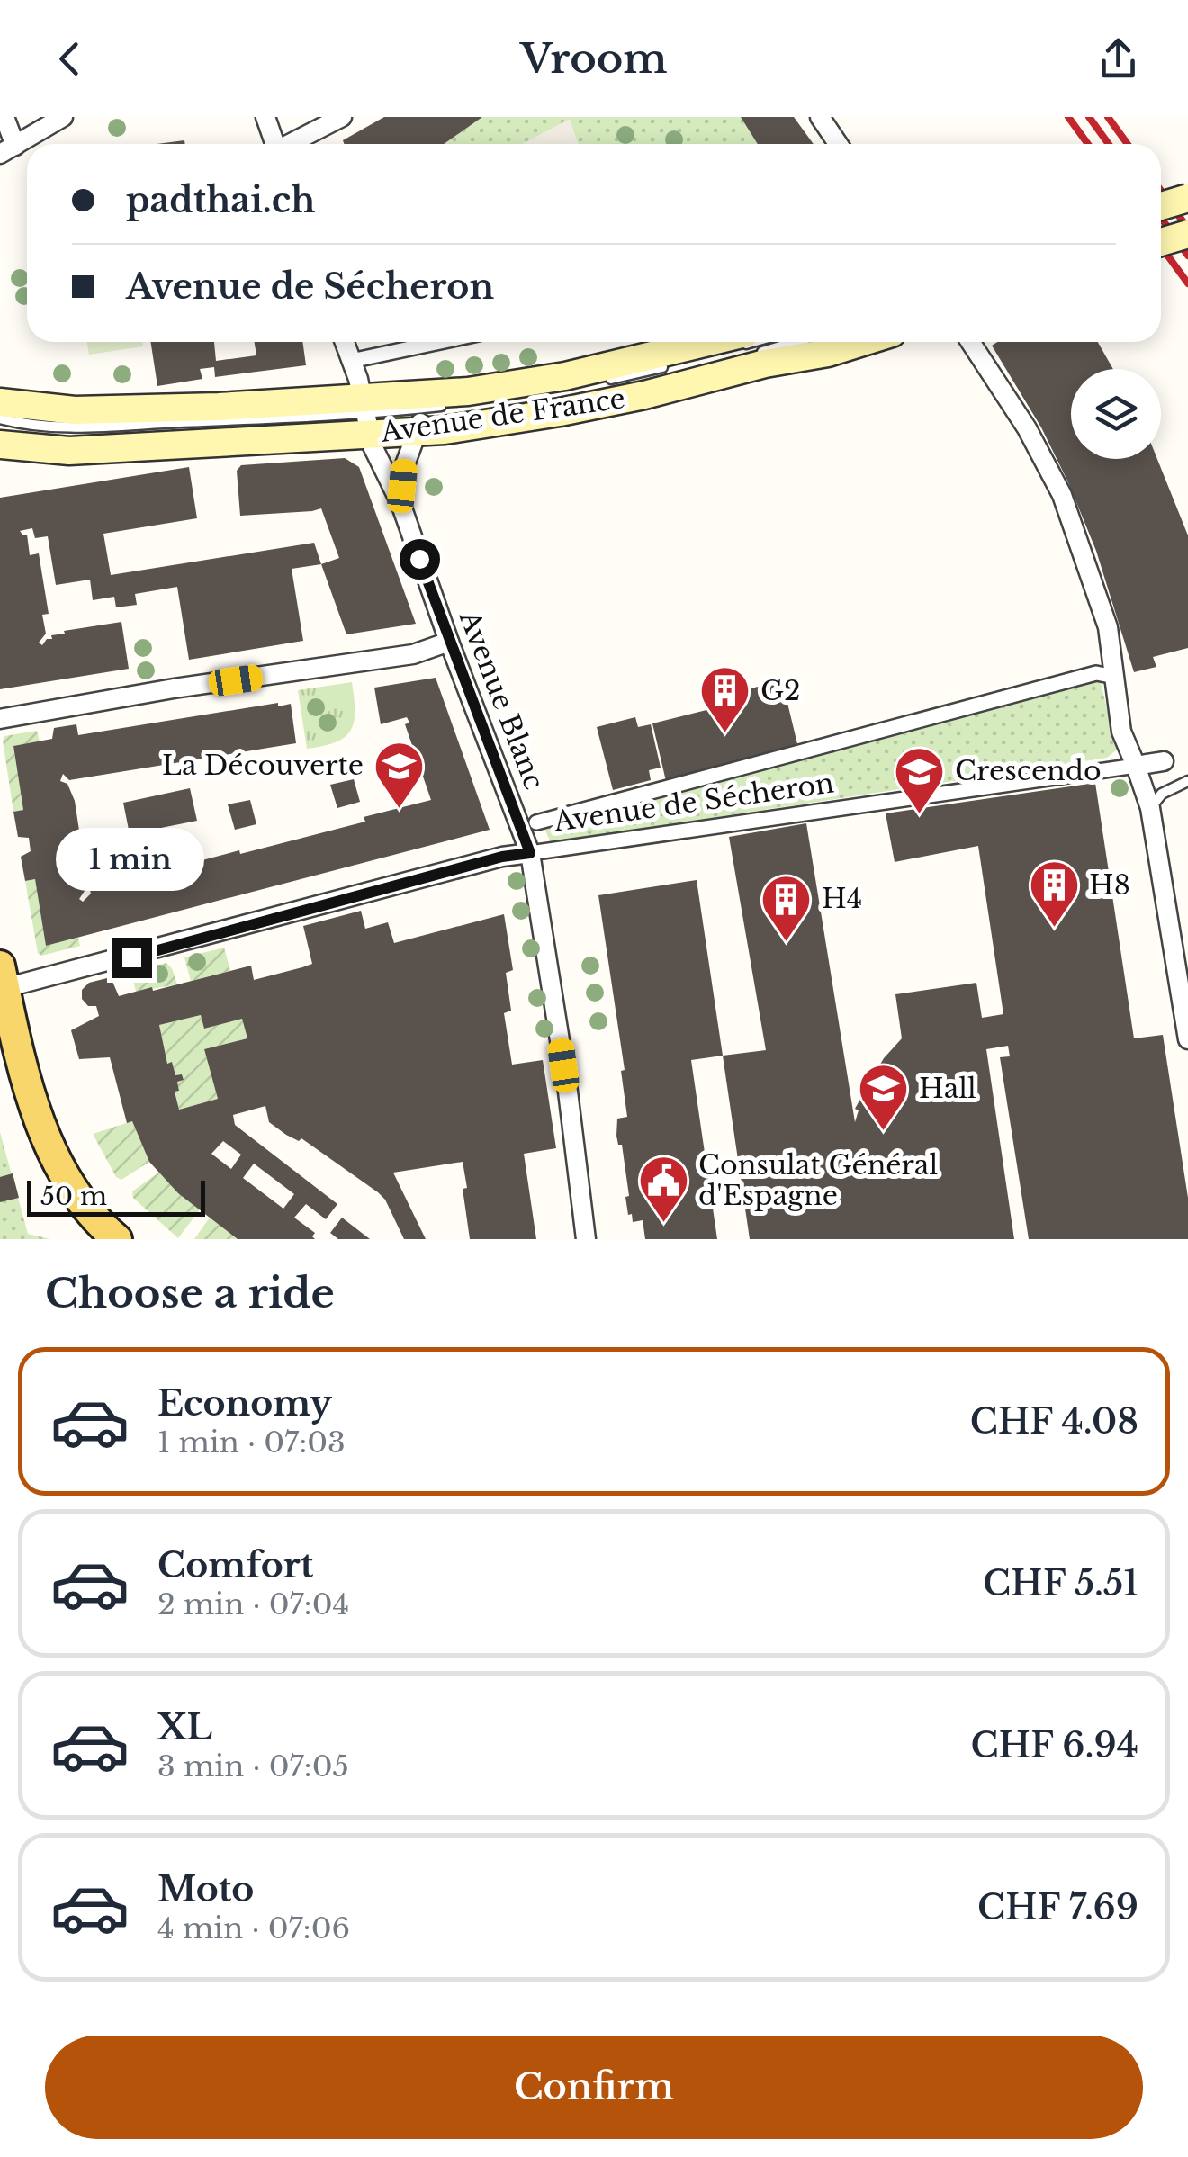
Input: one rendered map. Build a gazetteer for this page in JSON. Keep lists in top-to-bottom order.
{
  "streets": {
    "main road": ["Avenue de France"],
    "street": ["Avenue Blanc", "Avenue de Sécheron"]
  },
  "crossings": [
    ["Avenue de France", "Avenue Blanc"],
    ["Avenue Blanc", "Avenue de Sécheron"]
  ],
  "places": {
    "building": ["G2", "H8", "H4"],
    "school or university": ["La Découverte", "Crescendo", "Hall"],
    "public building": ["Consulat Général d'Espagne"]
  },
  "scale_bar": "50 m",
  "page": {
    "header": "Vroom",
    "banner": ["padthai.ch", "Avenue de Sécheron"],
    "bubble": "1 min",
    "scale": "50 m",
    "heading": "Choose a ride",
    "list": [
      {
        "name": "Economy",
        "note": "1 min · 07:03",
        "value": "CHF 4.08"
      },
      {
        "name": "Comfort",
        "note": "2 min · 07:04",
        "value": "CHF 5.51"
      },
      {
        "name": "XL",
        "note": "3 min · 07:05",
        "value": "CHF 6.94"
      },
      {
        "name": "Moto",
        "note": "4 min · 07:06",
        "value": "CHF 7.69"
      }
    ],
    "buttons": "Confirm"
  }
}
